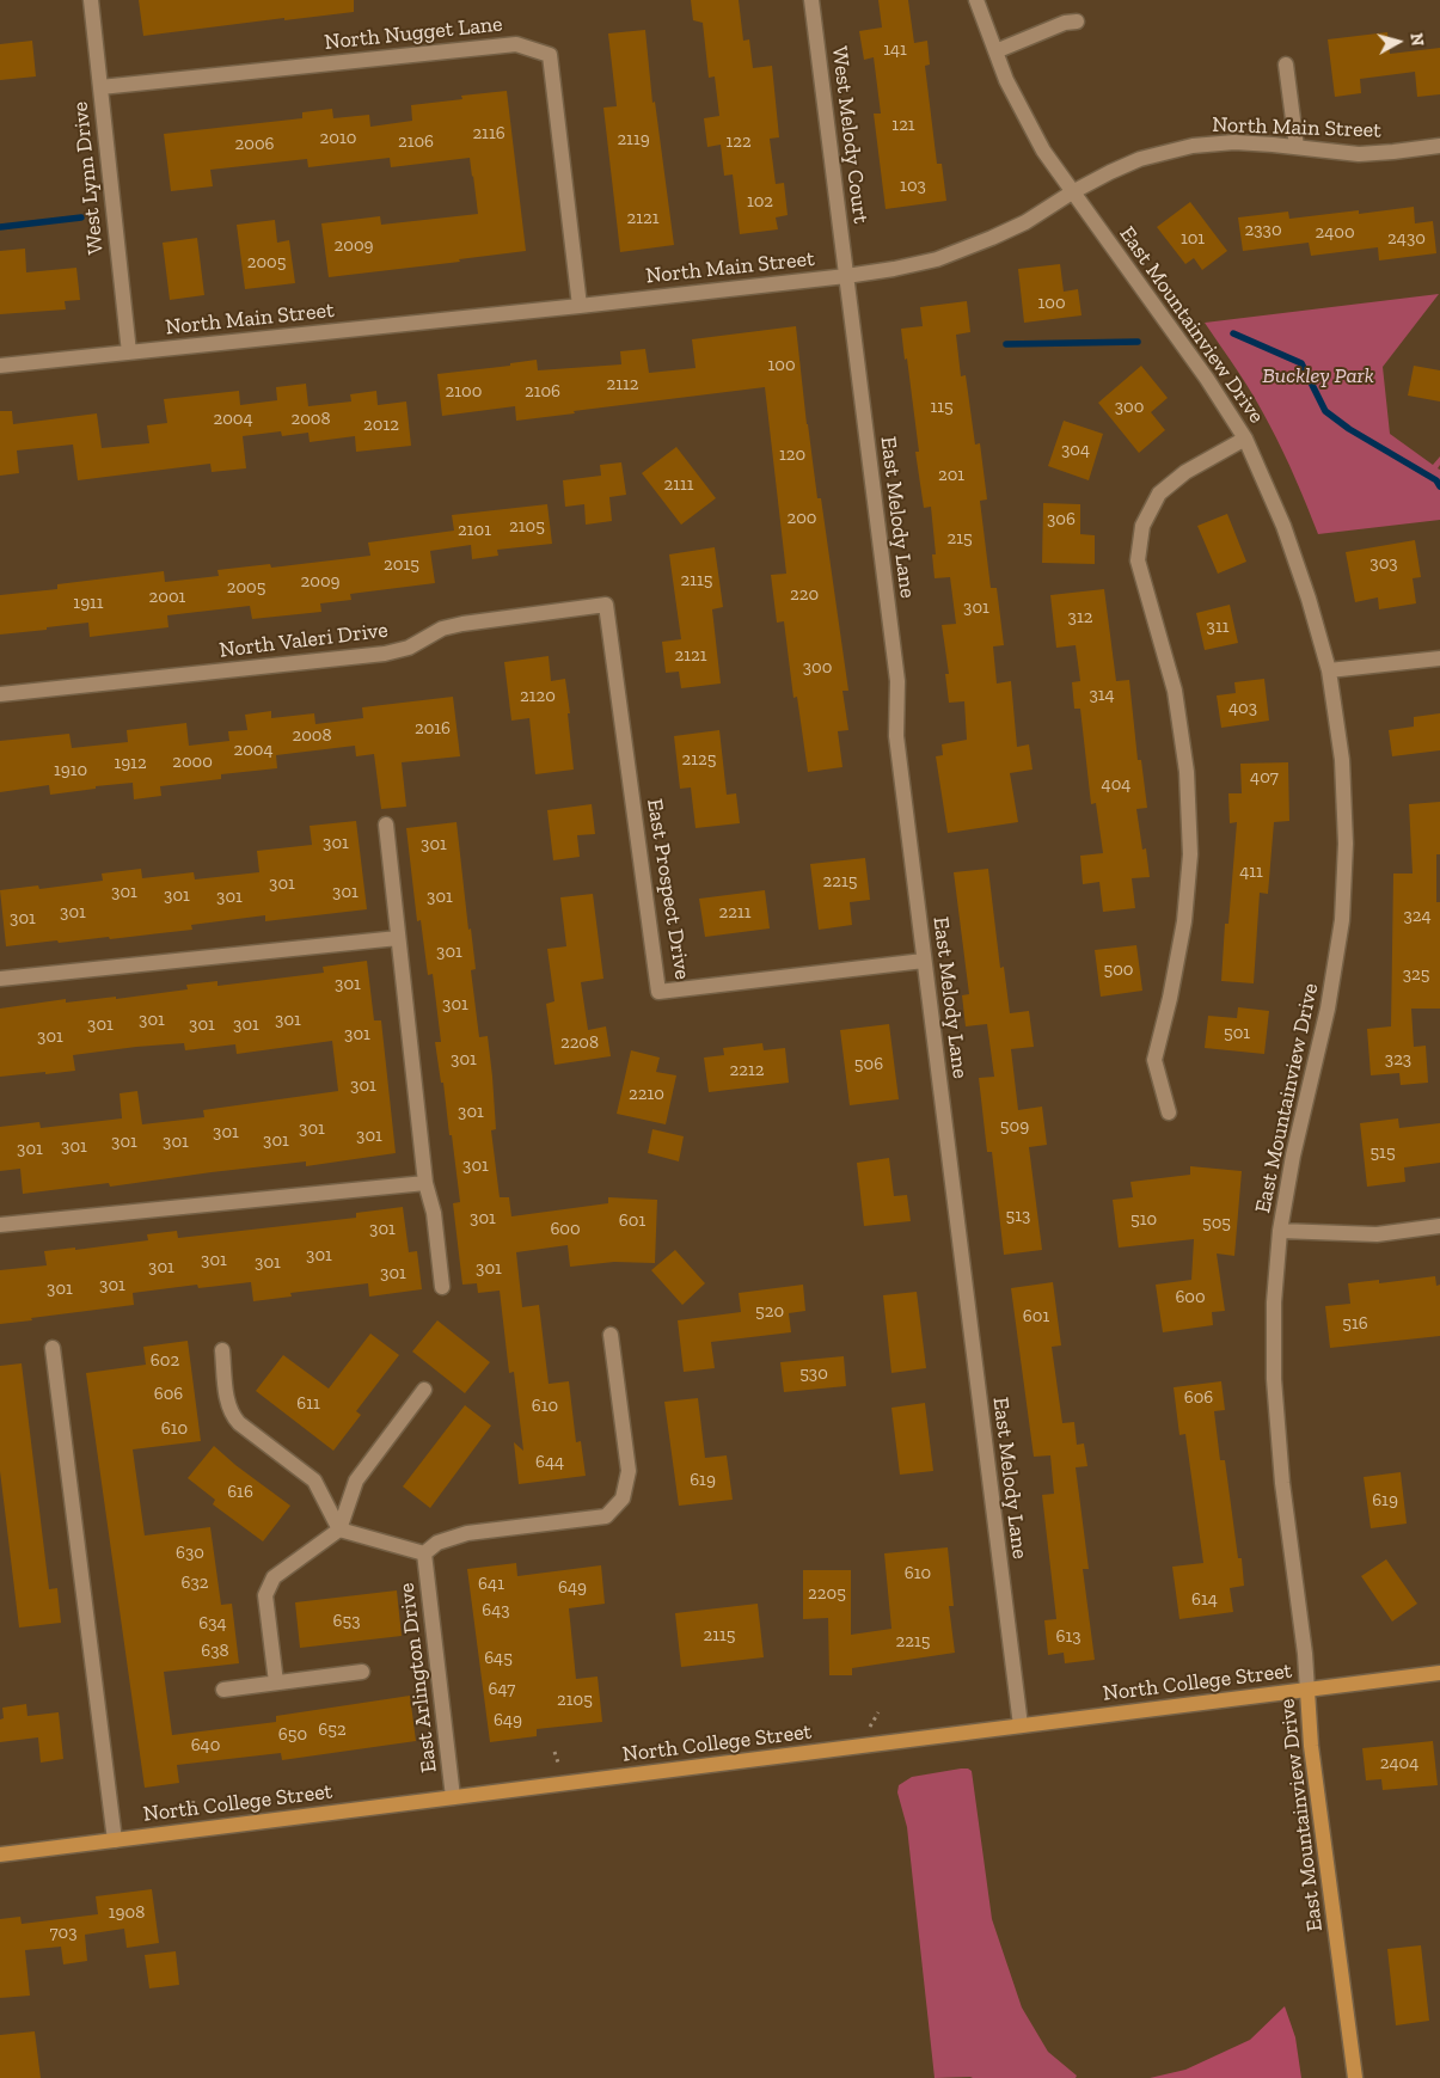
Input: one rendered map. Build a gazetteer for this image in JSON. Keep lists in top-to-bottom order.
{
  "streets": {
    "main road": ["East Mountainview Drive", "North College Street"],
    "street": [
      "North Nugget Lane",
      "North Main Street",
      "West Melody Court",
      "West Lynn Drive",
      "East Melody Lane",
      "North Valeri Drive",
      "East Prospect Drive",
      "East Arlington Drive"
    ]
  },
  "crossings": [
    ["North Nugget Lane", "North Main Street"],
    ["North Nugget Lane", "West Lynn Drive"],
    ["North Main Street", "West Melody Court"],
    ["North Main Street", "West Lynn Drive"],
    ["North Main Street", "East Mountainview Drive"],
    ["North Main Street", "East Melody Lane"],
    ["West Melody Court", "East Melody Lane"],
    ["East Mountainview Drive", "North College Street"],
    ["East Melody Lane", "East Prospect Drive"],
    ["East Melody Lane", "North College Street"],
    ["North Valeri Drive", "East Prospect Drive"],
    ["East Arlington Drive", "North College Street"]
  ],
  "parks": ["Buckley Park"],
  "house_numbers": [
    "141",
    "121",
    "2116",
    "2010",
    "2119",
    "2106",
    "122",
    "2006",
    "103",
    "102",
    "2121",
    "2330",
    "2400",
    "101",
    "2430",
    "2009",
    "2005",
    "100",
    "100",
    "2112",
    "2100",
    "2106",
    "115",
    "300",
    "2004",
    "2008",
    "2012",
    "304",
    "120",
    "201",
    "2111",
    "200",
    "306",
    "2105",
    "2101",
    "215",
    "303",
    "2015",
    "2115",
    "2009",
    "2005",
    "220",
    "2001",
    "1911",
    "301",
    "312",
    "311",
    "2121",
    "300",
    "314",
    "2120",
    "403",
    "2016",
    "2008",
    "2004",
    "2125",
    "2000",
    "1912",
    "1910",
    "407",
    "404",
    "301",
    "301",
    "411",
    "2215",
    "301",
    "301",
    "301",
    "301",
    "301",
    "301",
    "301",
    "2211",
    "324",
    "301",
    "301",
    "500",
    "325",
    "301",
    "301",
    "301",
    "301",
    "301",
    "301",
    "301",
    "501",
    "301",
    "301",
    "2208",
    "301",
    "323",
    "506",
    "2212",
    "301",
    "2210",
    "301",
    "509",
    "301",
    "301",
    "301",
    "301",
    "301",
    "301",
    "301",
    "301",
    "515",
    "301",
    "513",
    "301",
    "510",
    "601",
    "505",
    "301",
    "600",
    "301",
    "301",
    "301",
    "301",
    "301",
    "301",
    "301",
    "301",
    "600",
    "520",
    "601",
    "516",
    "602",
    "530",
    "606",
    "606",
    "611",
    "610",
    "610",
    "644",
    "619",
    "616",
    "619",
    "630",
    "610",
    "632",
    "641",
    "649",
    "2205",
    "614",
    "643",
    "653",
    "634",
    "2115",
    "613",
    "2215",
    "638",
    "645",
    "647",
    "2105",
    "649",
    "652",
    "650",
    "640",
    "2404",
    "1908",
    "703"
  ],
  "north": "right"
}
